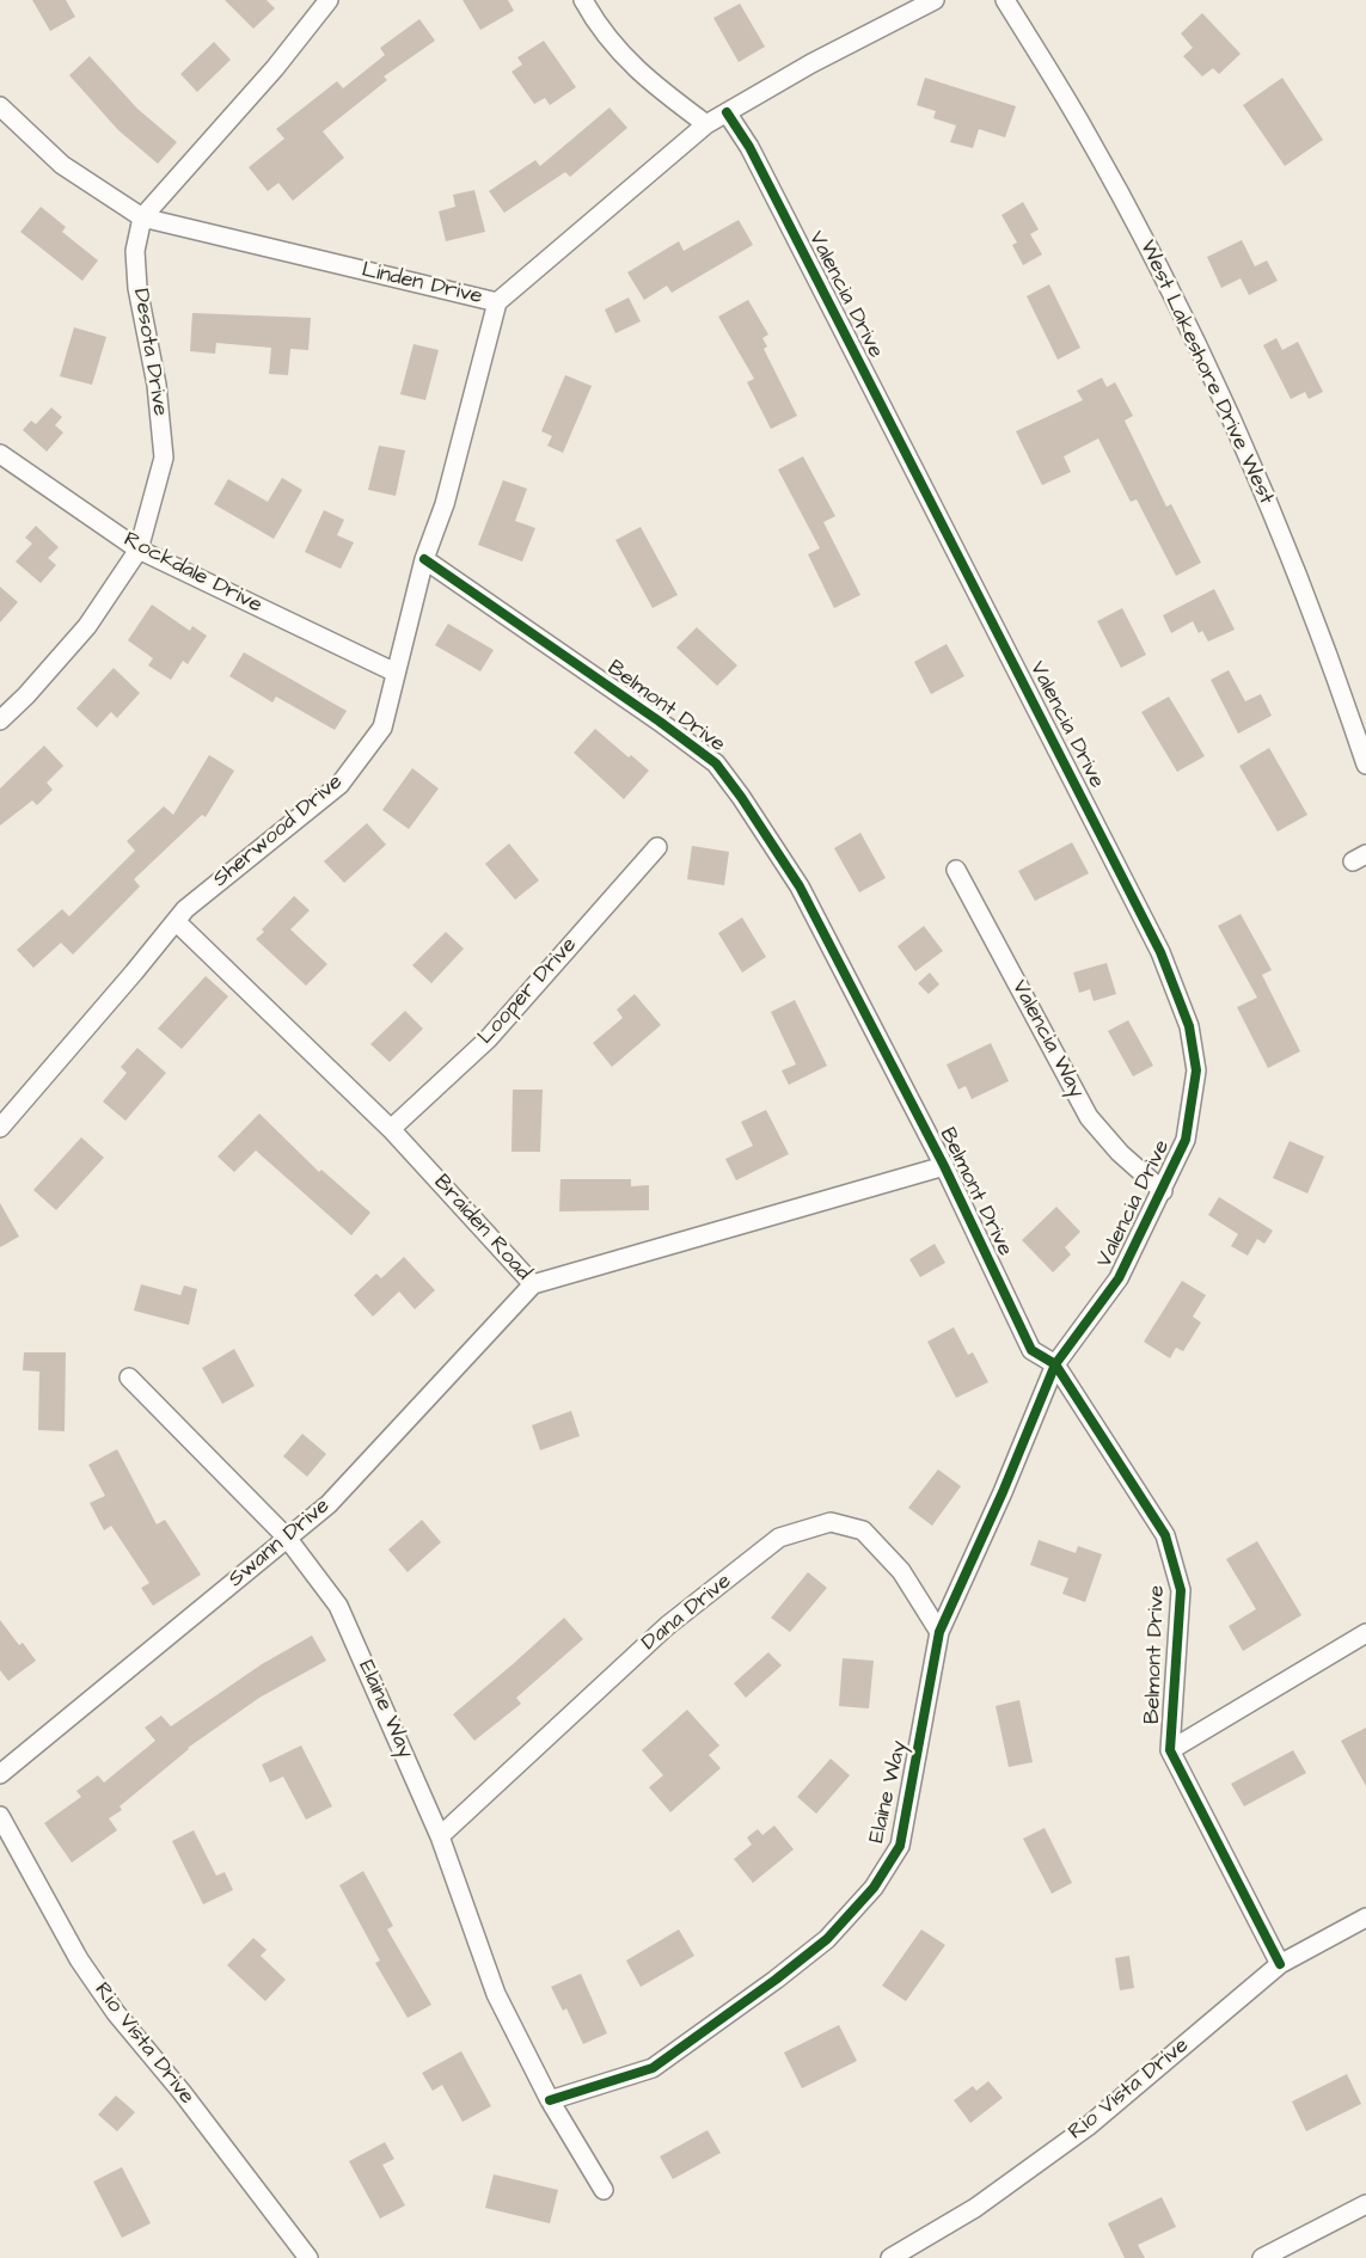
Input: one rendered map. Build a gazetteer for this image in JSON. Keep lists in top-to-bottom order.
{
  "streets": {
    "street": [
      "Linden Drive",
      "Valencia Drive",
      "Desota Drive",
      "West Lakeshore Drive West",
      "Rockdale Drive",
      "Belmont Drive",
      "Sherwood Drive",
      "Looper Drive",
      "Valencia Way",
      "Braiden Road",
      "Swann Drive",
      "Dana Drive",
      "Elaine Way",
      "Rio Vista Drive"
    ]
  },
  "crossings": [
    ["Linden Drive", "Valencia Drive"],
    ["Linden Drive", "Desota Drive"],
    ["Linden Drive", "Sherwood Drive"],
    ["Valencia Drive", "Belmont Drive"],
    ["Valencia Drive", "Valencia Way"],
    ["Valencia Drive", "Elaine Way"],
    ["Desota Drive", "Rockdale Drive"],
    ["Rockdale Drive", "Sherwood Drive"],
    ["Belmont Drive", "Sherwood Drive"],
    ["Belmont Drive", "Braiden Road"],
    ["Belmont Drive", "Elaine Way"],
    ["Belmont Drive", "Rio Vista Drive"],
    ["Sherwood Drive", "Braiden Road"],
    ["Looper Drive", "Braiden Road"],
    ["Braiden Road", "Swann Drive"],
    ["Swann Drive", "Elaine Way"],
    ["Dana Drive", "Elaine Way"]
  ]
}
